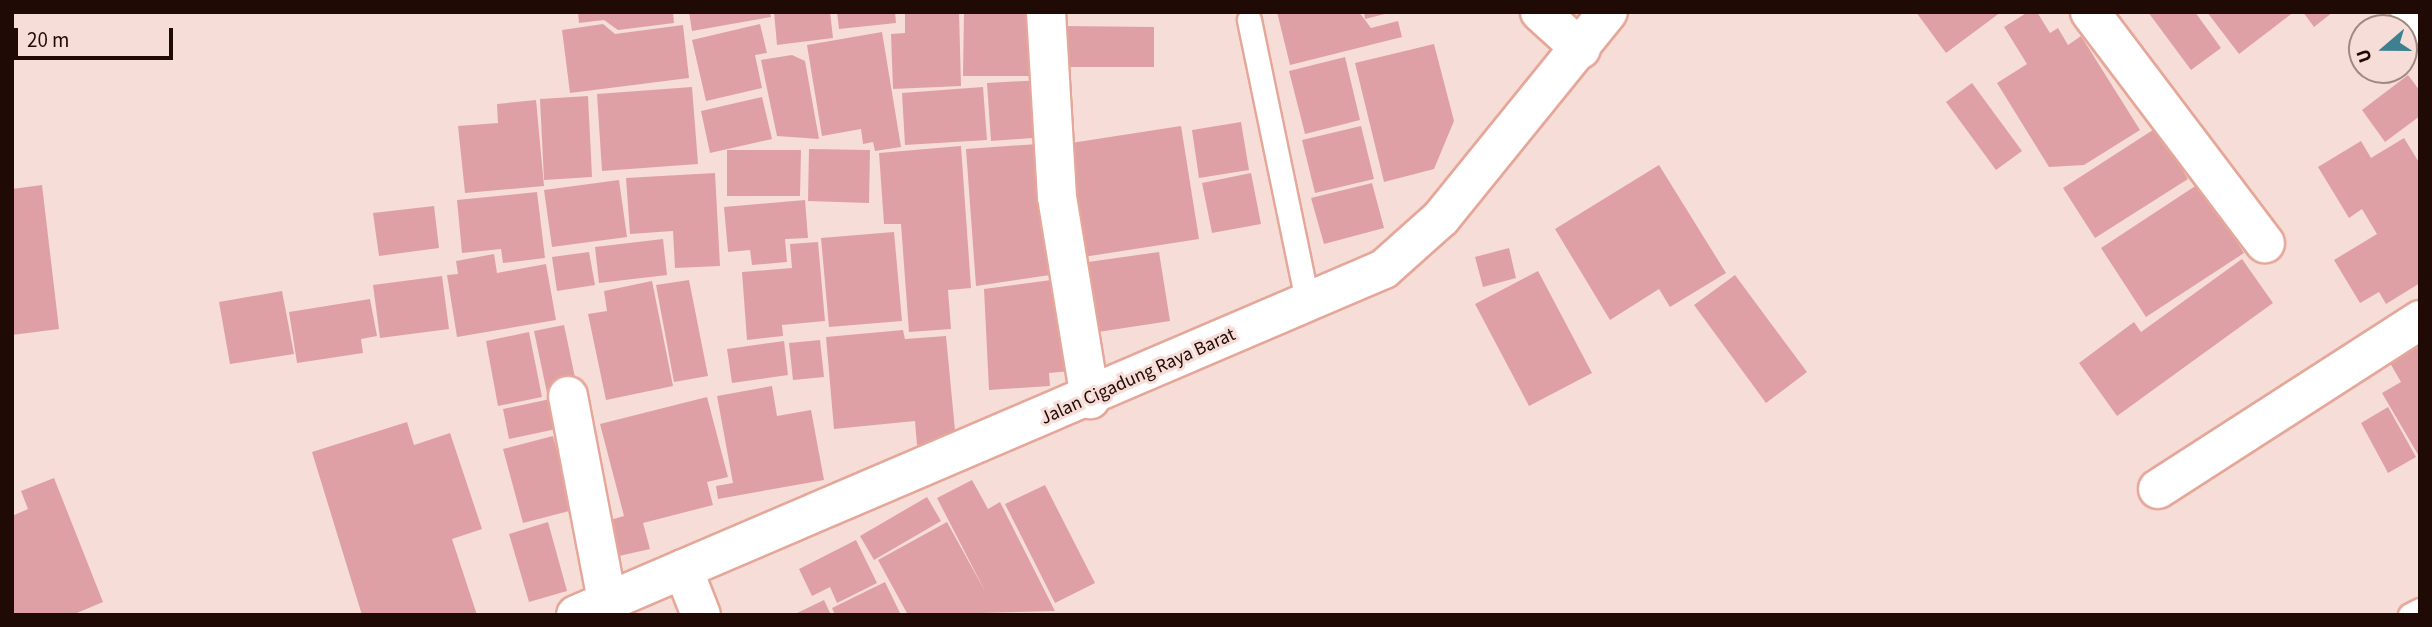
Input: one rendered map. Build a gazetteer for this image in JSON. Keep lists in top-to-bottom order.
{
  "streets": {
    "street": ["Jalan Cigadung Raya Barat"]
  },
  "scale_bar": "20 m",
  "north": "left"
}
